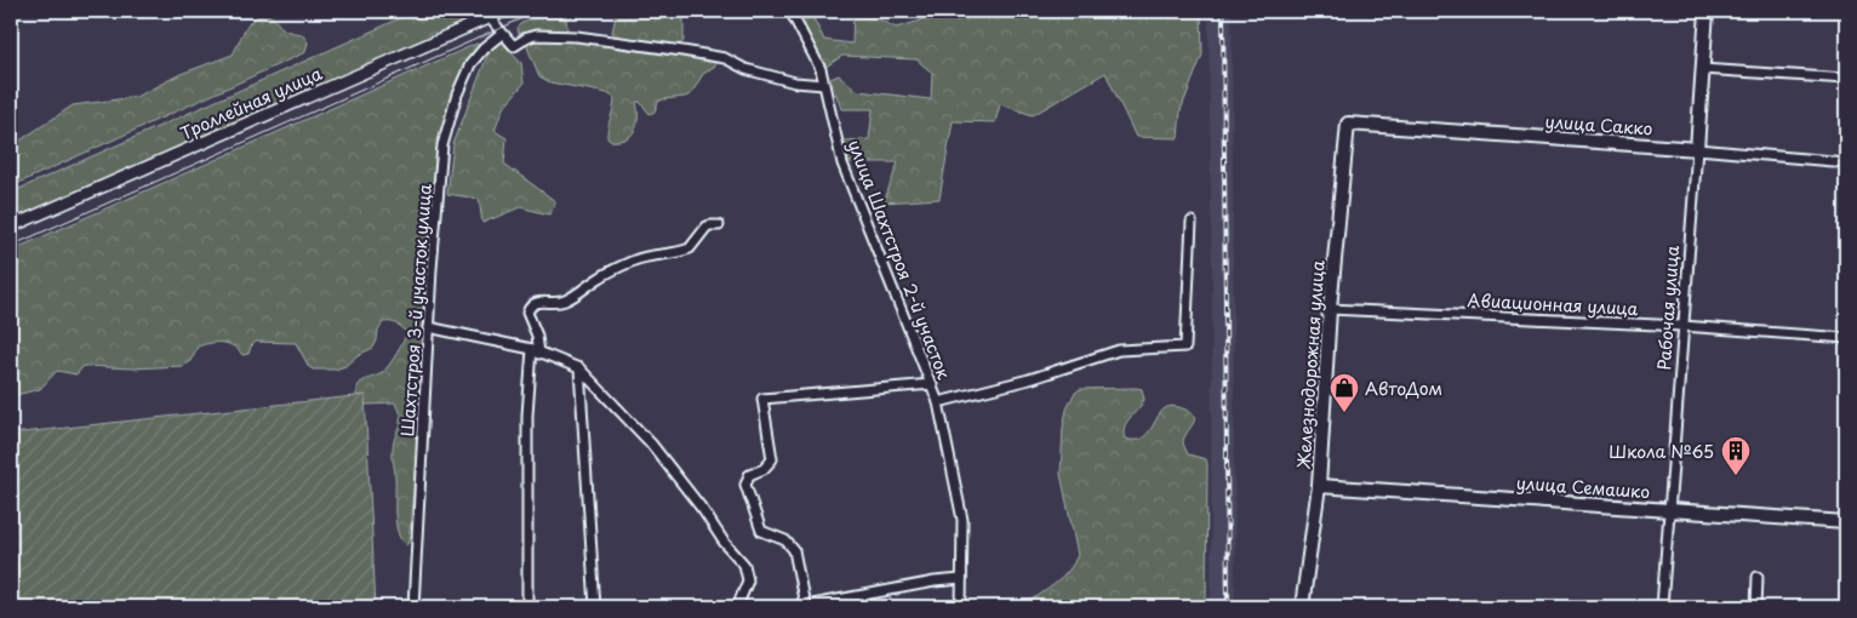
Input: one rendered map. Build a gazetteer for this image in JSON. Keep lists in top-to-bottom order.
{
  "streets": {
    "main road": [
      "улица Сакко",
      "Рабочая улица",
      "Железнодорожная улица",
      "улица Семашко"
    ],
    "street": [
      "Троллейная улица",
      "улица Шахтстроя 2-й участок",
      "Авиационная улица",
      "Шахтстроя 3-й участок улица"
    ]
  },
  "crossings": [
    ["улица Сакко", "Рабочая улица"],
    ["улица Сакко", "Железнодорожная улица"],
    ["Авиационная улица", "Рабочая улица"],
    ["Авиационная улица", "Железнодорожная улица"],
    ["Рабочая улица", "улица Семашко"],
    ["Железнодорожная улица", "улица Семашко"]
  ],
  "places": {
    "shop": ["АвтоДом"],
    "building": ["Школа №65"]
  }
}
